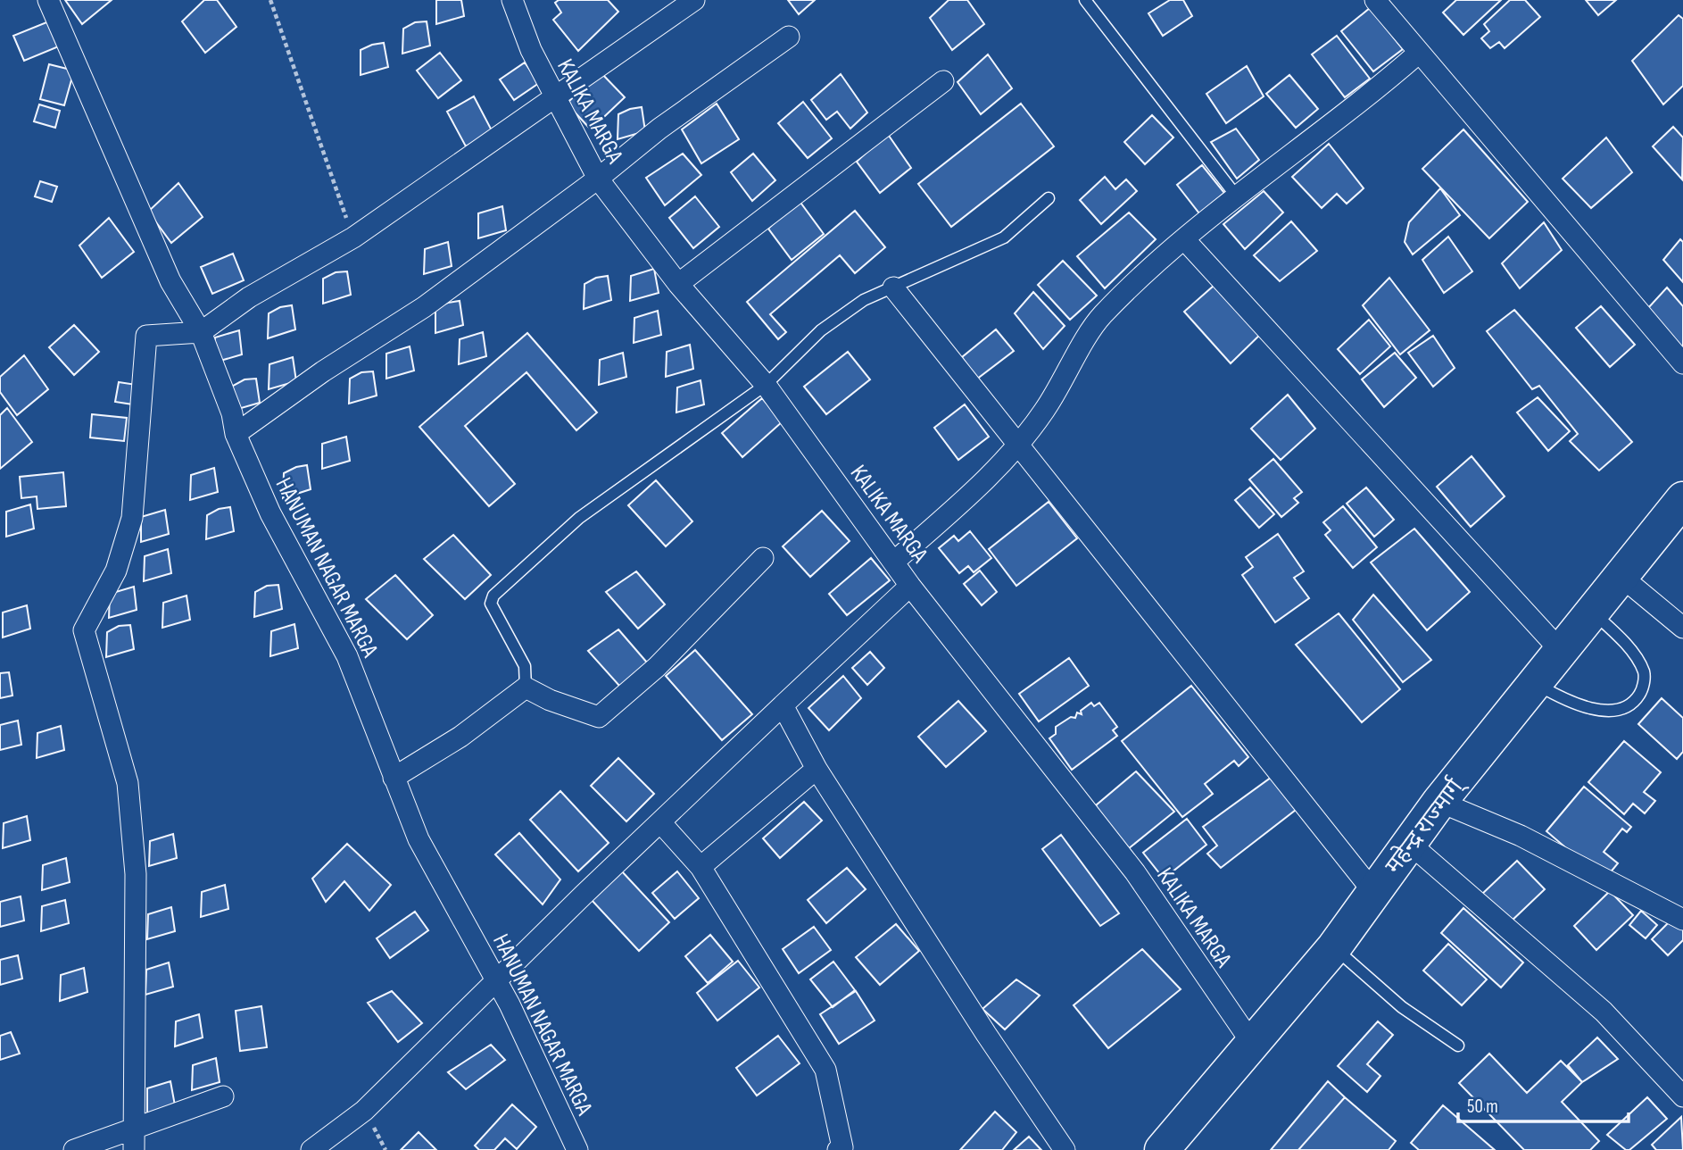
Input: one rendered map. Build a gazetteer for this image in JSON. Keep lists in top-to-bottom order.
{
  "streets": {
    "highway": ["महेन्द्र राज्मार्ग्"],
    "street": ["KALIKA MARGA", "HANUMAN NAGAR MARGA"]
  },
  "crossings": [
    ["KALIKA MARGA", "महेन्द्र राज्मार्ग्"]
  ],
  "scale_bar": "50 m"
}
